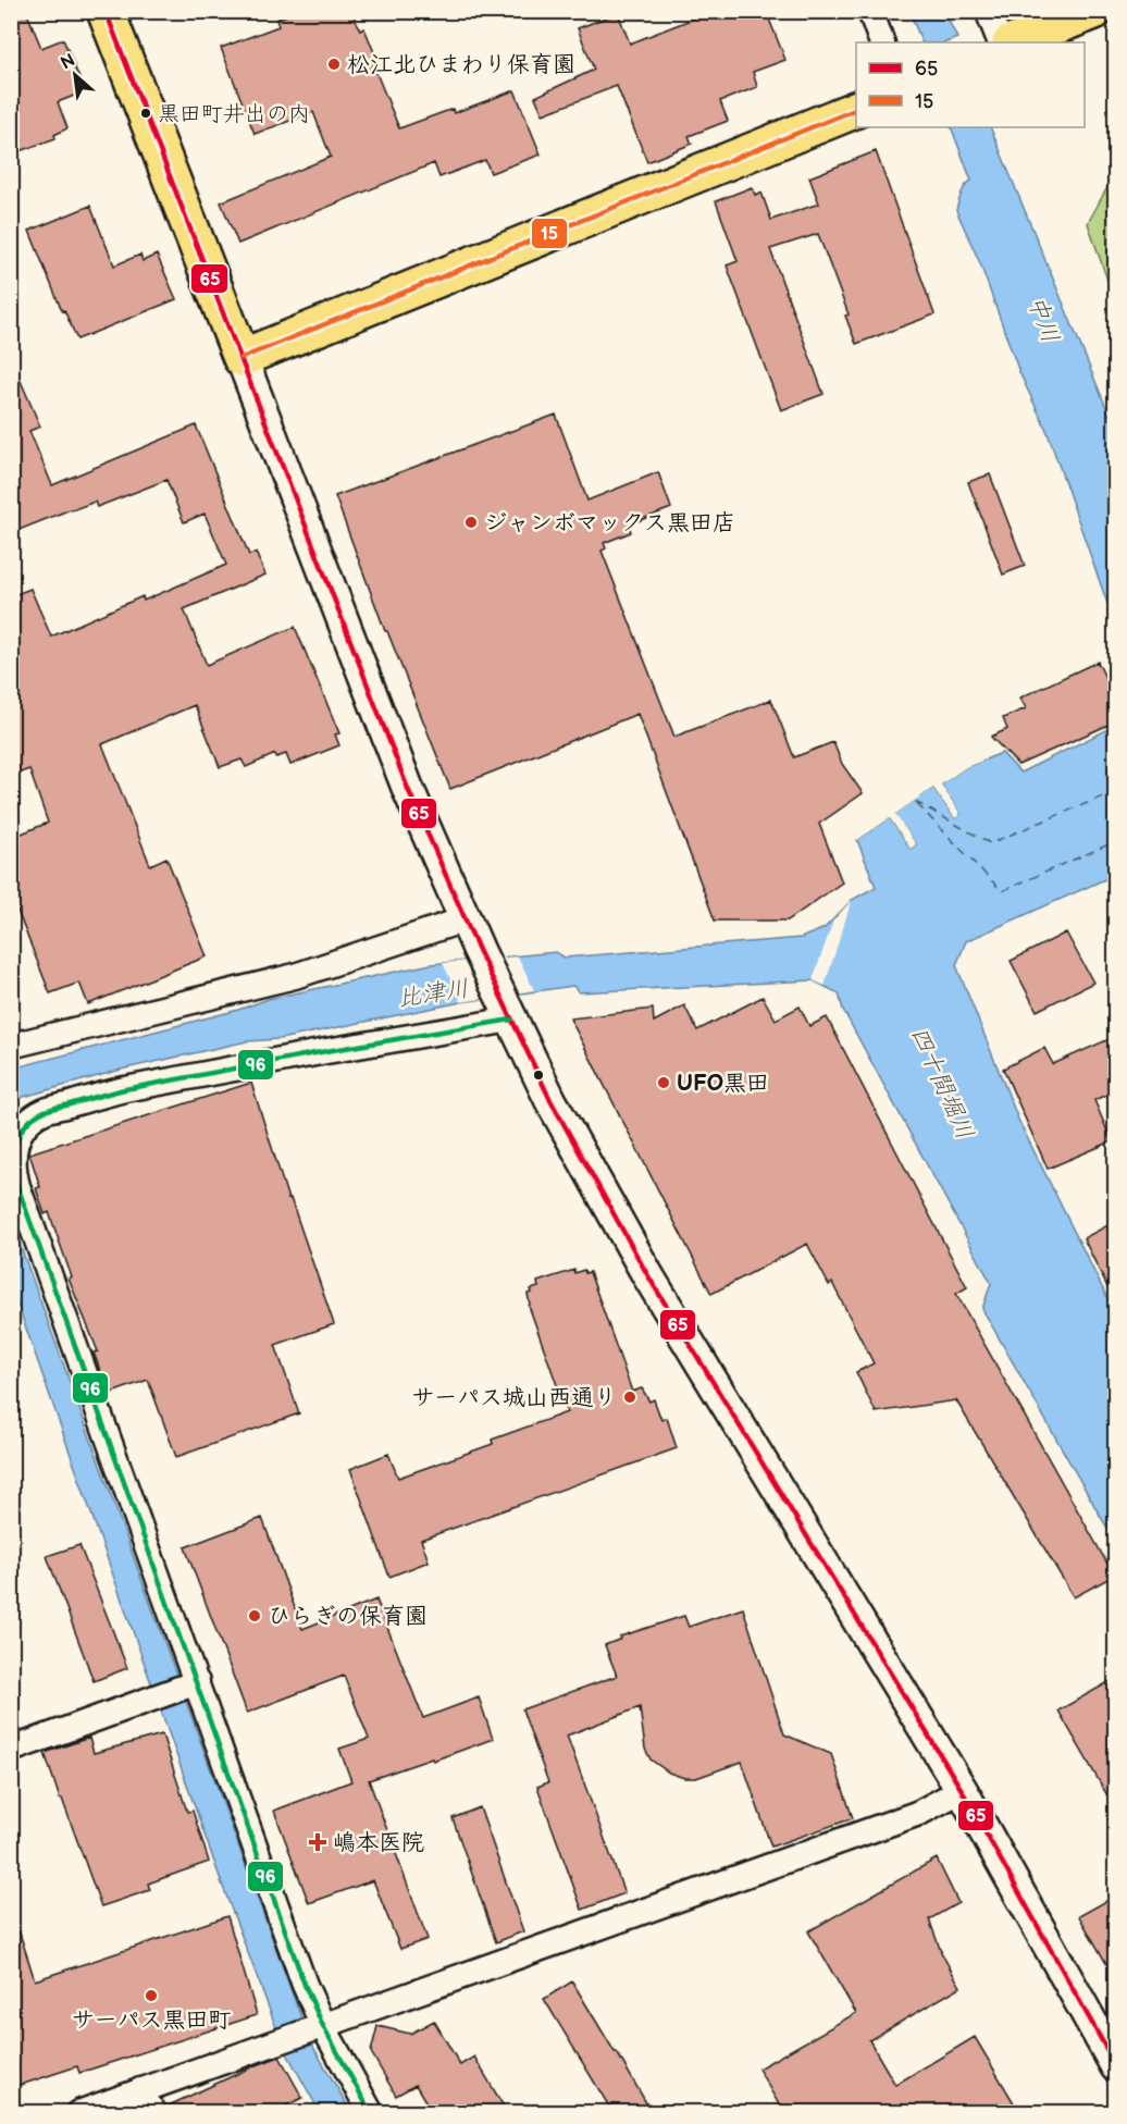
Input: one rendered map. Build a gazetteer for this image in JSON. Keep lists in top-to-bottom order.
{
  "water": ["中川", "比津川", "四十間堀川"],
  "places": {
    "other": [
      "松江北ひまわり保育園",
      "黒田町井出の内",
      "ジャンボマックス黒田店",
      "UFO黒田",
      "サーパス城山西通り",
      "ひらぎの保育園",
      "サーパス黒田町"
    ],
    "health": ["嶋本医院"]
  },
  "lines": ["transit line 65", "transit line 15", "transit line 96"],
  "legend": ["65", "15"],
  "north": "top left"
}
